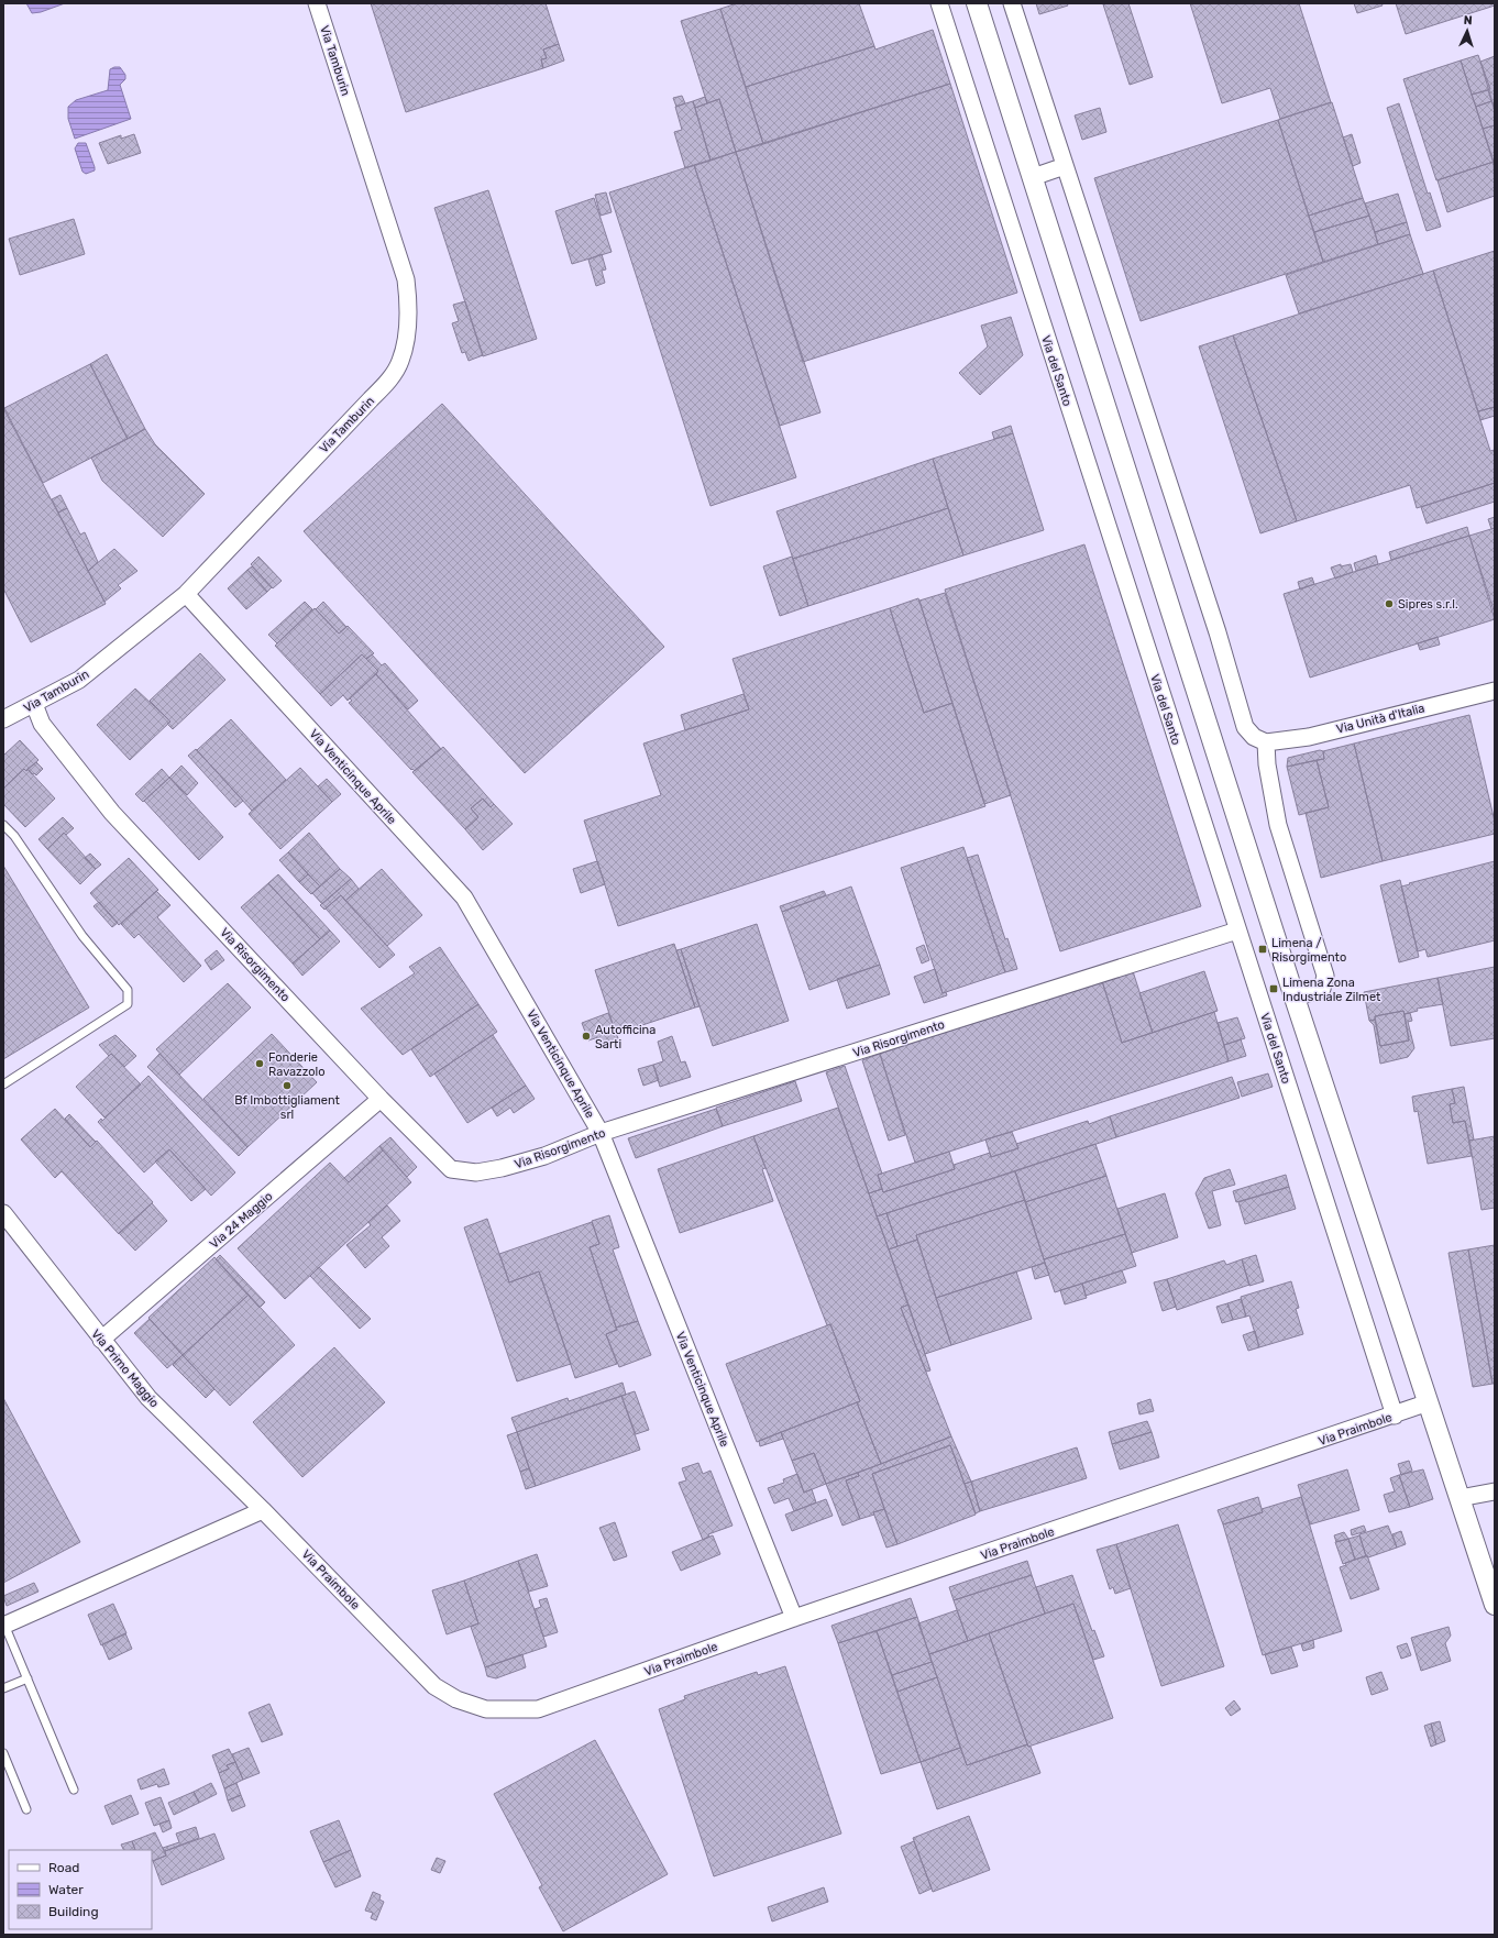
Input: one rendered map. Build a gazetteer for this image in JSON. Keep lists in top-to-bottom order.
{
  "streets": {
    "street": [
      "Via Tamburin",
      "Via del Santo",
      "Via Unità d'Italia",
      "Via Venticinque Aprile",
      "Via Risorgimento",
      "Via 24 Maggio",
      "Via Primo Maggio",
      "Via Praimbole"
    ]
  },
  "crossings": [
    ["Via Tamburin", "Via Venticinque Aprile"],
    ["Via Tamburin", "Via Risorgimento"],
    ["Via del Santo", "Via Risorgimento"],
    ["Via del Santo", "Via Praimbole"],
    ["Via Venticinque Aprile", "Via Risorgimento"],
    ["Via Venticinque Aprile", "Via Praimbole"],
    ["Via Risorgimento", "Via 24 Maggio"],
    ["Via 24 Maggio", "Via Primo Maggio"],
    ["Via Primo Maggio", "Via Praimbole"]
  ],
  "places": {
    "other": [
      "Sipres s.r.l.",
      "Autofficina Sarti",
      "Fonderie Ravazzolo",
      "Bf Imbottigliament srl"
    ],
    "transit": ["Limena / Risorgimento", "Limena Zona Industriale Zilmet"]
  },
  "legend": ["Road", "Water", "Building"],
  "north": "top"
}
